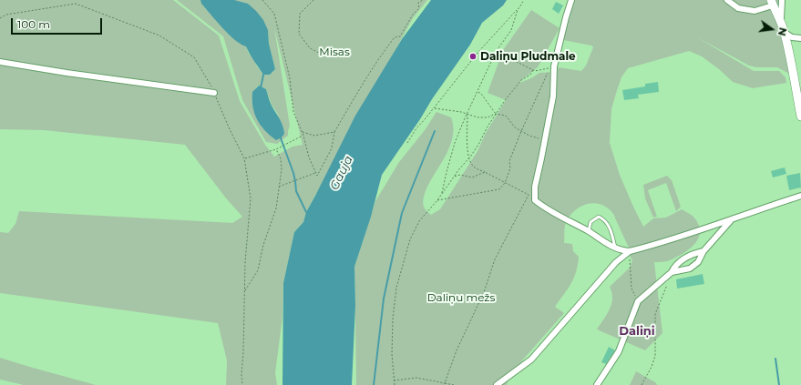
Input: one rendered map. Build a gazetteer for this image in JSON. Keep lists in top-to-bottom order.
{
  "districts": ["Daliņi"],
  "water": ["Gauja"],
  "parks": ["Misas", "Daliņu mežs"],
  "places": ["Daliņu Pludmale"],
  "scale_bar": "100 m",
  "north": "right"
}
